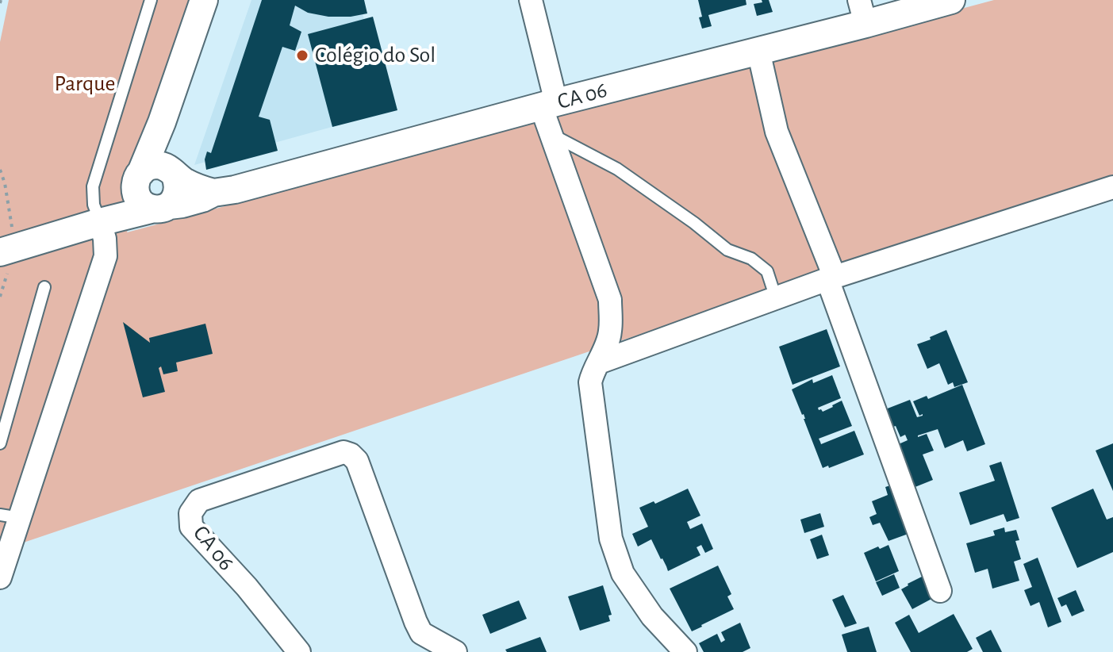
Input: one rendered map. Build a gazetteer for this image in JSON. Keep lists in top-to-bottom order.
{
  "streets": {
    "street": ["CA 06"]
  },
  "parks": ["Parque"],
  "places": ["Colégio do Sol"]
}
